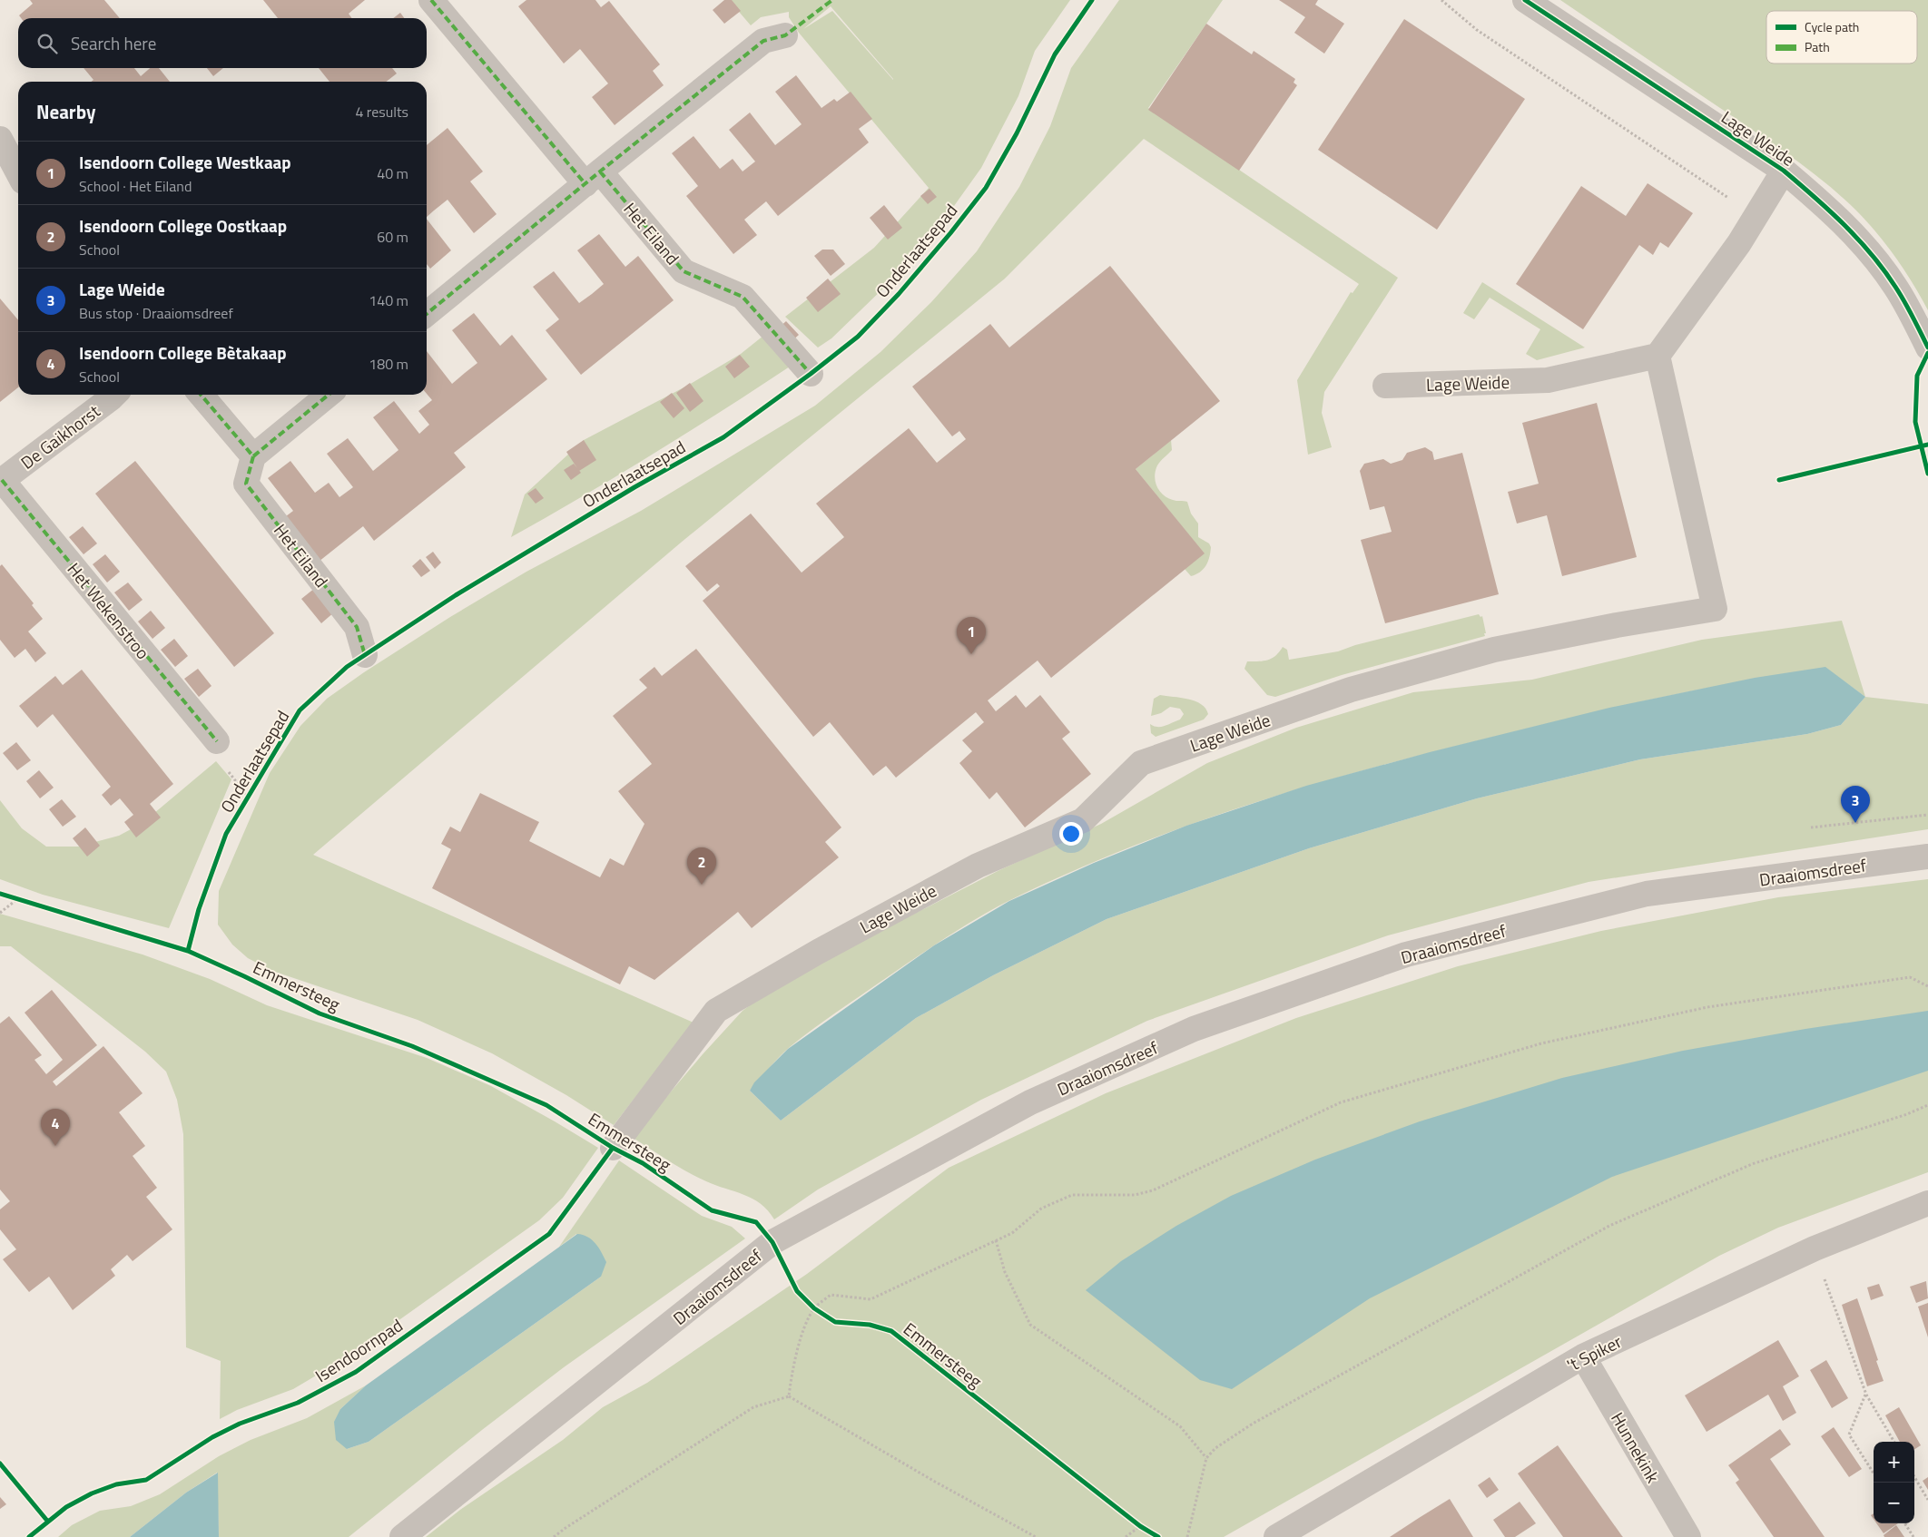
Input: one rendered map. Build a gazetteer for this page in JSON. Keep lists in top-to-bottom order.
{
  "streets": {
    "street": [
      "Lage Weide",
      "Het Eiland",
      "De Gaikhorst",
      "Het Wekenstroo",
      "Draaiomsdreef",
      "'t Spiker",
      "Hunnekink"
    ],
    "cycle path": ["Onderlaatsepad", "Emmersteeg"]
  },
  "crossings": [
    ["De Gaikhorst", "Het Wekenstroo"],
    ["'t Spiker", "Hunnekink"]
  ],
  "legend": ["Cycle path", "Path"],
  "page": {
    "search": "Search here",
    "heading": ["Nearby", "4 results"],
    "list": [
      {
        "mark": "1",
        "name": "Isendoorn College Westkaap",
        "note": "School · Het Eiland",
        "value": "40 m"
      },
      {
        "mark": "2",
        "name": "Isendoorn College Oostkaap",
        "note": "School",
        "value": "60 m"
      },
      {
        "mark": "3",
        "name": "Lage Weide",
        "note": "Bus stop · Draaiomsdreef",
        "value": "140 m"
      },
      {
        "mark": "4",
        "name": "Isendoorn College Bètakaap",
        "note": "School",
        "value": "180 m"
      }
    ],
    "pins": [
      "1",
      "3",
      "2",
      "4"
    ],
    "map_buttons": ["+", "−"]
  }
}
